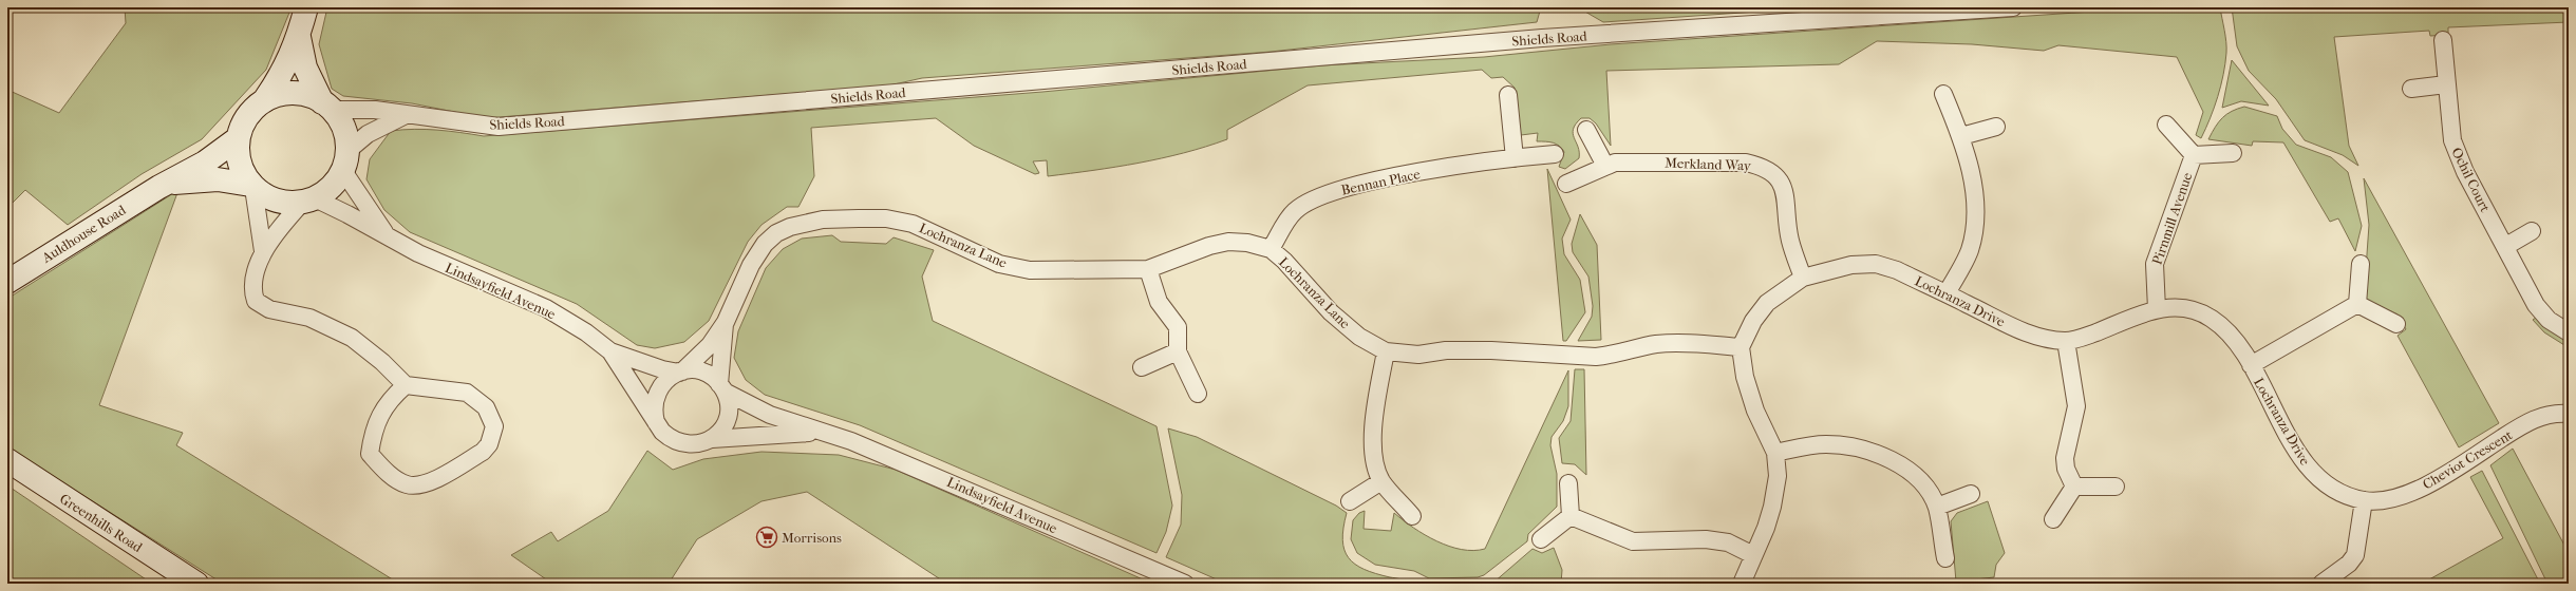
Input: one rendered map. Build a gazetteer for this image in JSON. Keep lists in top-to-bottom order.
{
  "streets": {
    "street": [
      "Shields Road",
      "Merkland Way",
      "Ochil Court",
      "Bennan Place",
      "Pirnmill Avenue",
      "Auldhouse Road",
      "Lochranza Lane",
      "Lindsayfield Avenue",
      "Lochranza Drive",
      "Cheviot Crescent",
      "Greenhills Road"
    ]
  },
  "crossings": [
    ["Shields Road", "Auldhouse Road"],
    ["Shields Road", "Lindsayfield Avenue"],
    ["Merkland Way", "Lochranza Drive"],
    ["Bennan Place", "Lochranza Lane"],
    ["Pirnmill Avenue", "Lochranza Drive"],
    ["Auldhouse Road", "Lindsayfield Avenue"],
    ["Lochranza Lane", "Lindsayfield Avenue"],
    ["Lochranza Lane", "Lochranza Drive"],
    ["Lochranza Drive", "Cheviot Crescent"]
  ],
  "places": {
    "supermarket": ["Morrisons"]
  }
}
